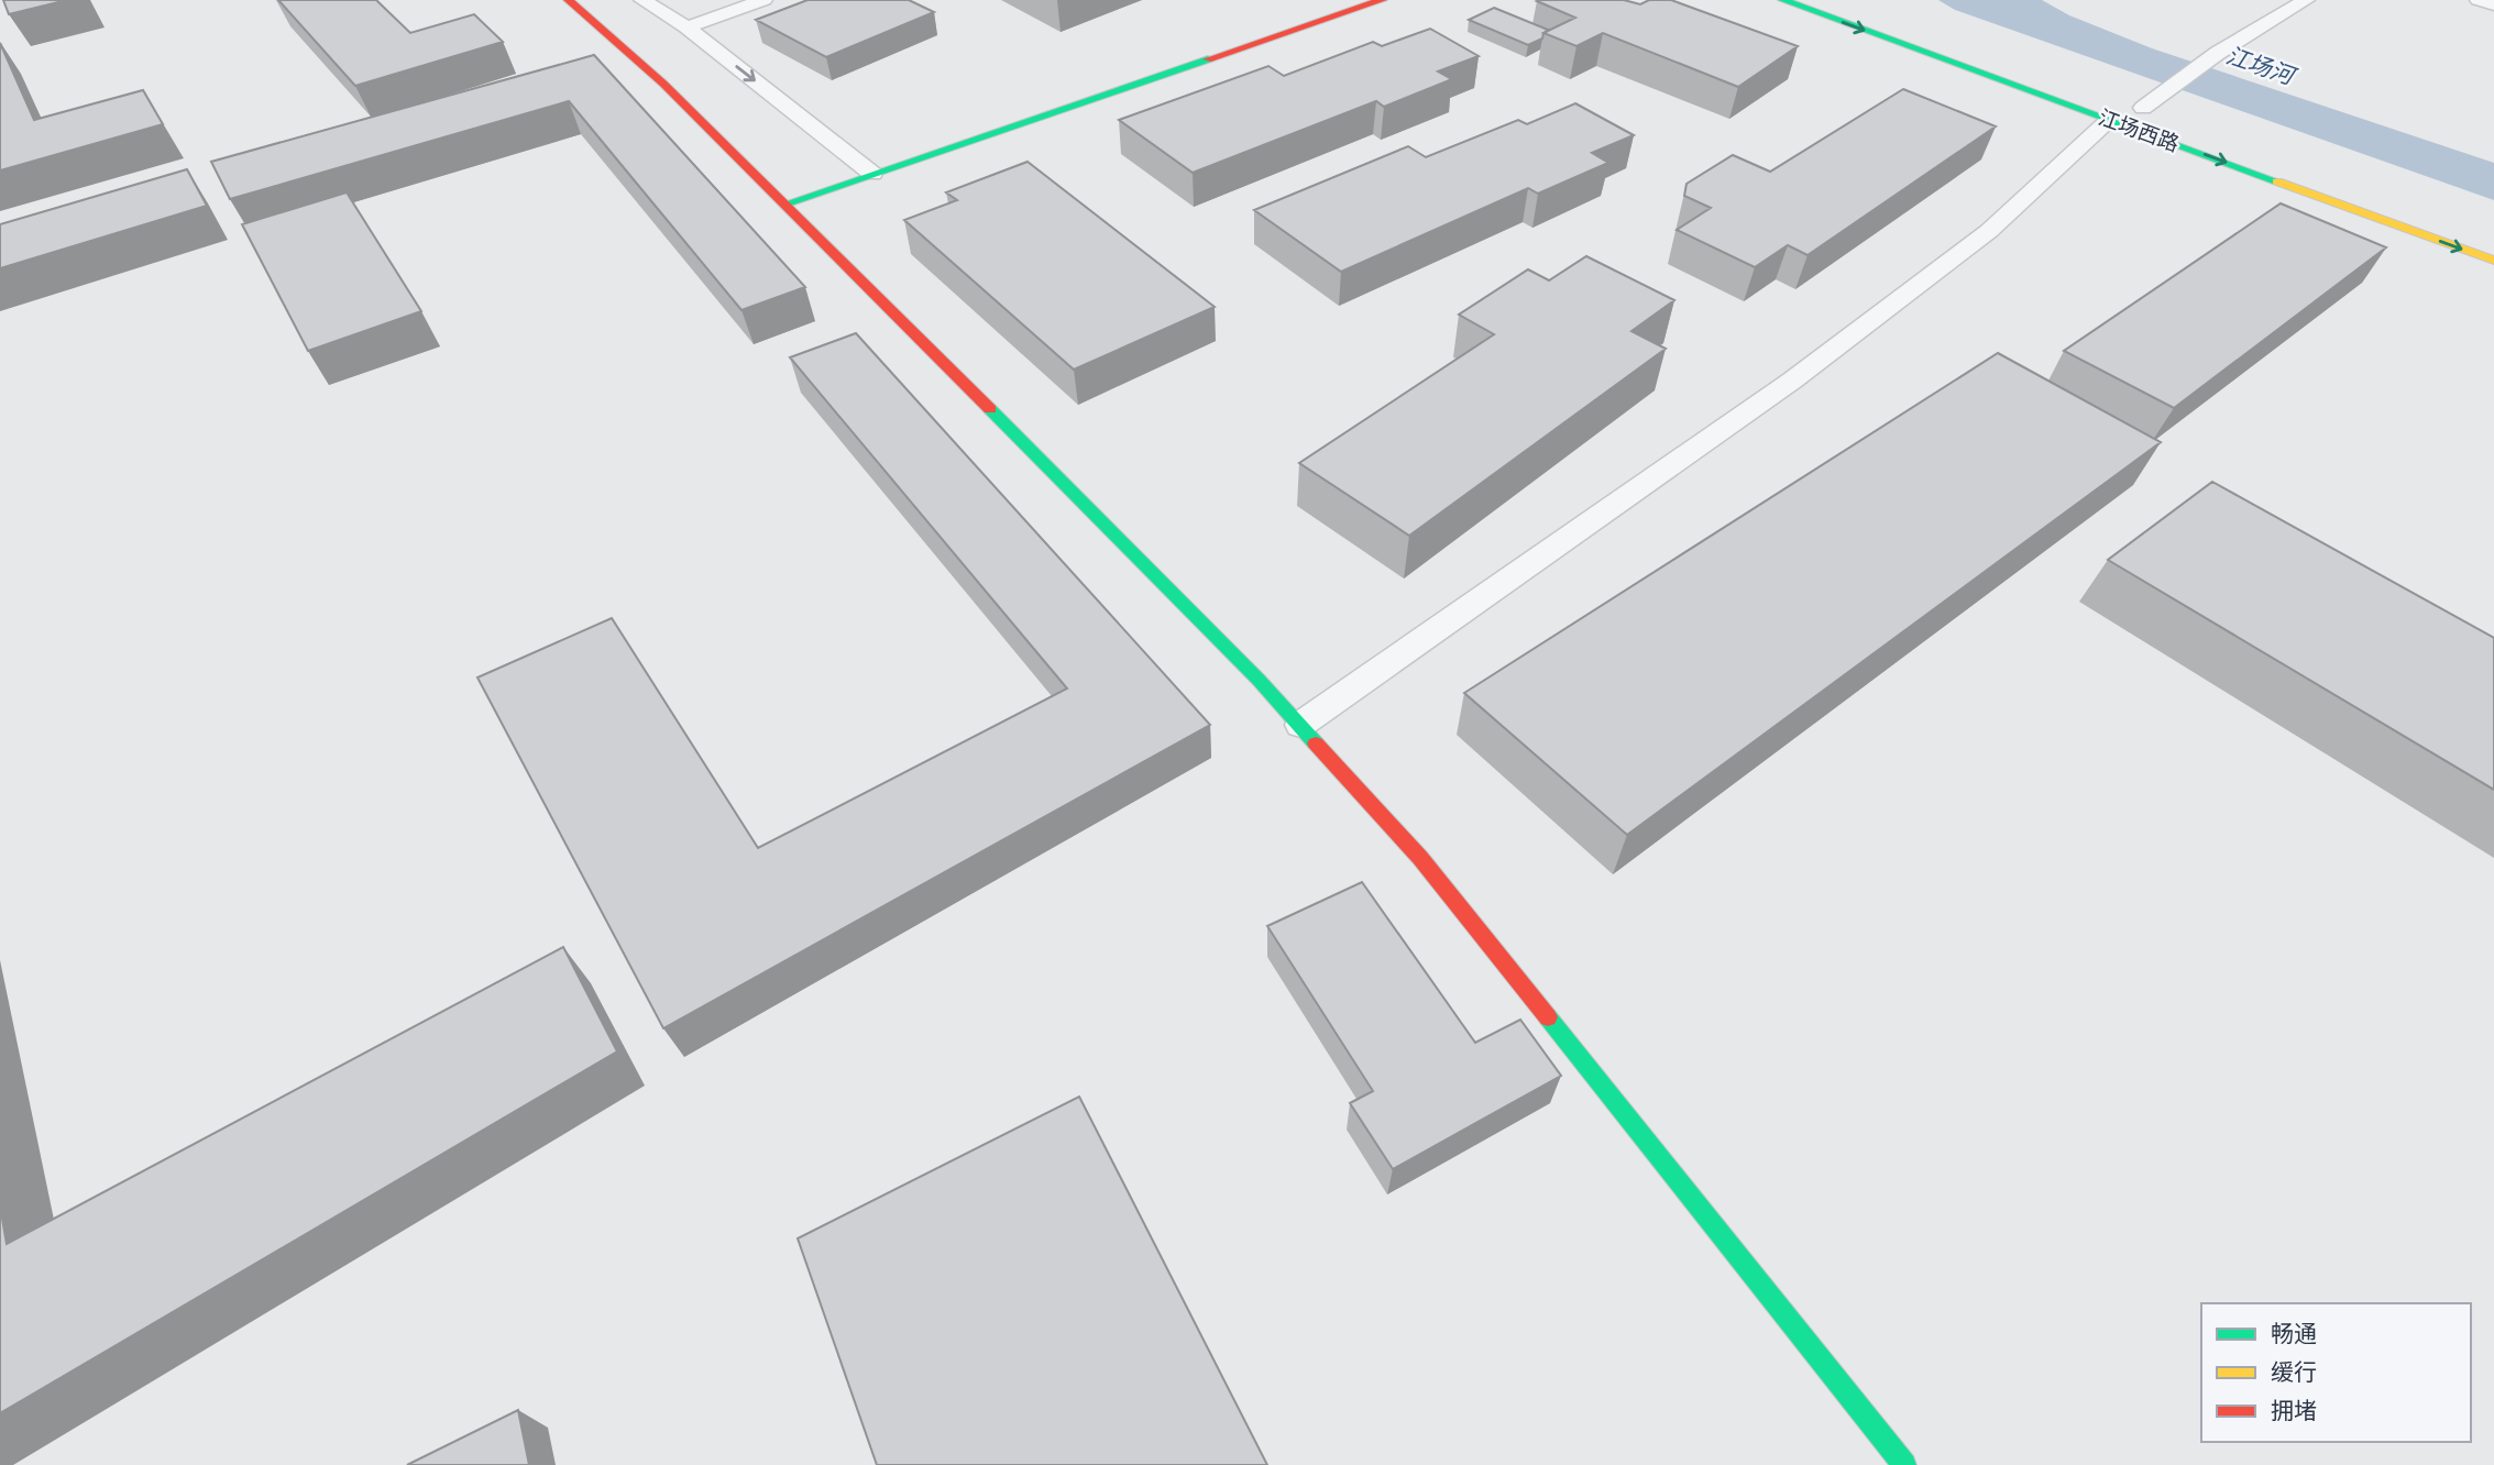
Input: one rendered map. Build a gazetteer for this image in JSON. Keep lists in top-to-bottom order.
{
  "streets": {
    "street": ["江场西路"]
  },
  "one_way": ["江场西路"],
  "water": ["江场河"],
  "legend": ["畅通", "缓行", "拥堵"]
}
